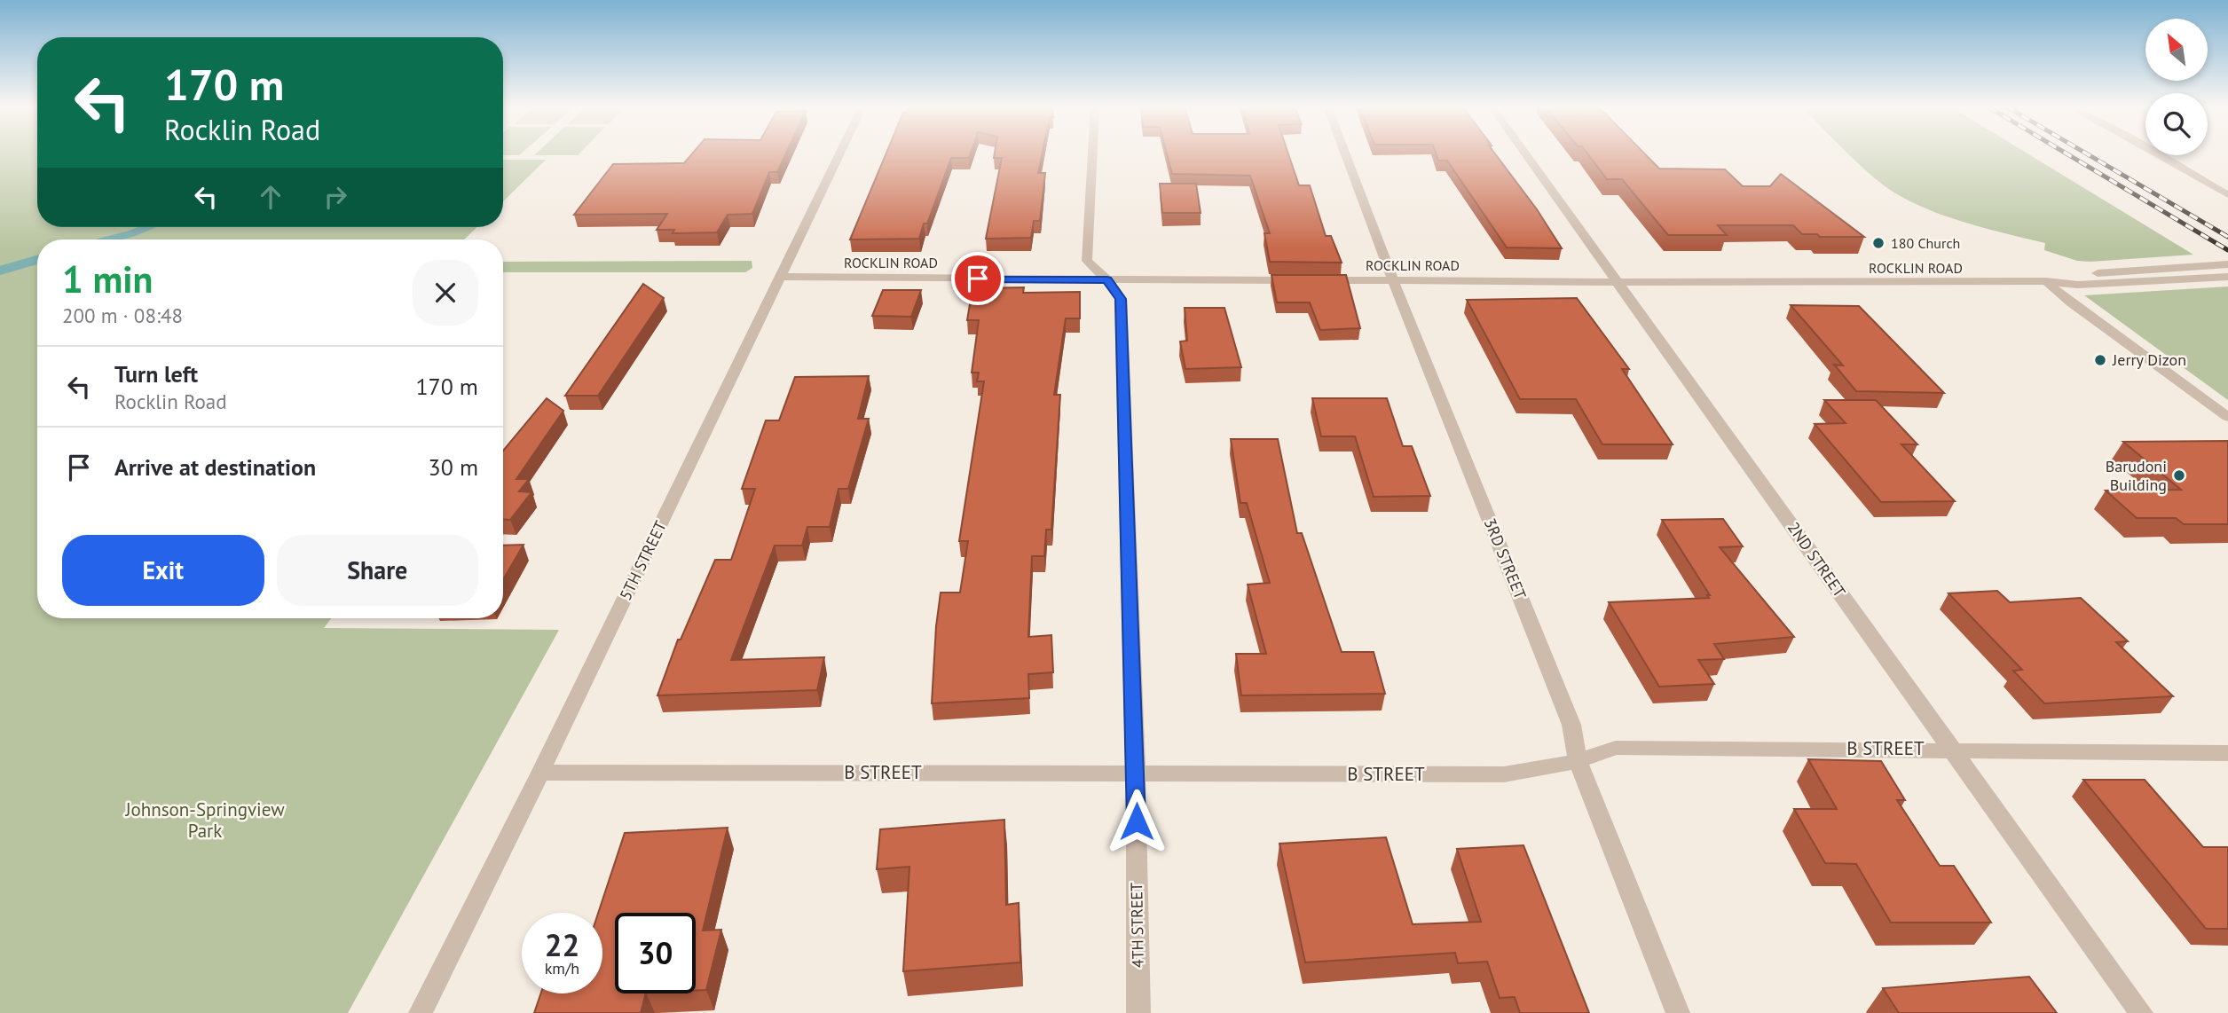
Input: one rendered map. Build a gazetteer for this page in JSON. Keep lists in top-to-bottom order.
{
  "streets": {
    "street": [
      "ROCKLIN ROAD",
      "3RD STREET",
      "2ND STREET",
      "5TH STREET",
      "B STREET",
      "4TH STREET"
    ]
  },
  "crossings": [
    ["ROCKLIN ROAD", "3RD STREET"],
    ["ROCKLIN ROAD", "2ND STREET"],
    ["ROCKLIN ROAD", "5TH STREET"],
    ["ROCKLIN ROAD", "4TH STREET"],
    ["3RD STREET", "B STREET"],
    ["2ND STREET", "B STREET"],
    ["5TH STREET", "B STREET"],
    ["B STREET", "4TH STREET"]
  ],
  "parks": ["Johnson-Springview Park"],
  "places": ["180 Church", "Jerry Dizon", "Barudoni Building"],
  "north": "top left",
  "page": {
    "turn": ["170 m", "Rocklin Road"],
    "heading": ["1 min", "200 m · 08:48"],
    "list": [
      {
        "name": "Turn left",
        "note": "Rocklin Road",
        "value": "170 m"
      },
      {
        "name": "Arrive at destination",
        "value": "30 m"
      }
    ],
    "buttons": ["Exit", "Share"],
    "speed": "22 km/h",
    "limit": "30"
  }
}
